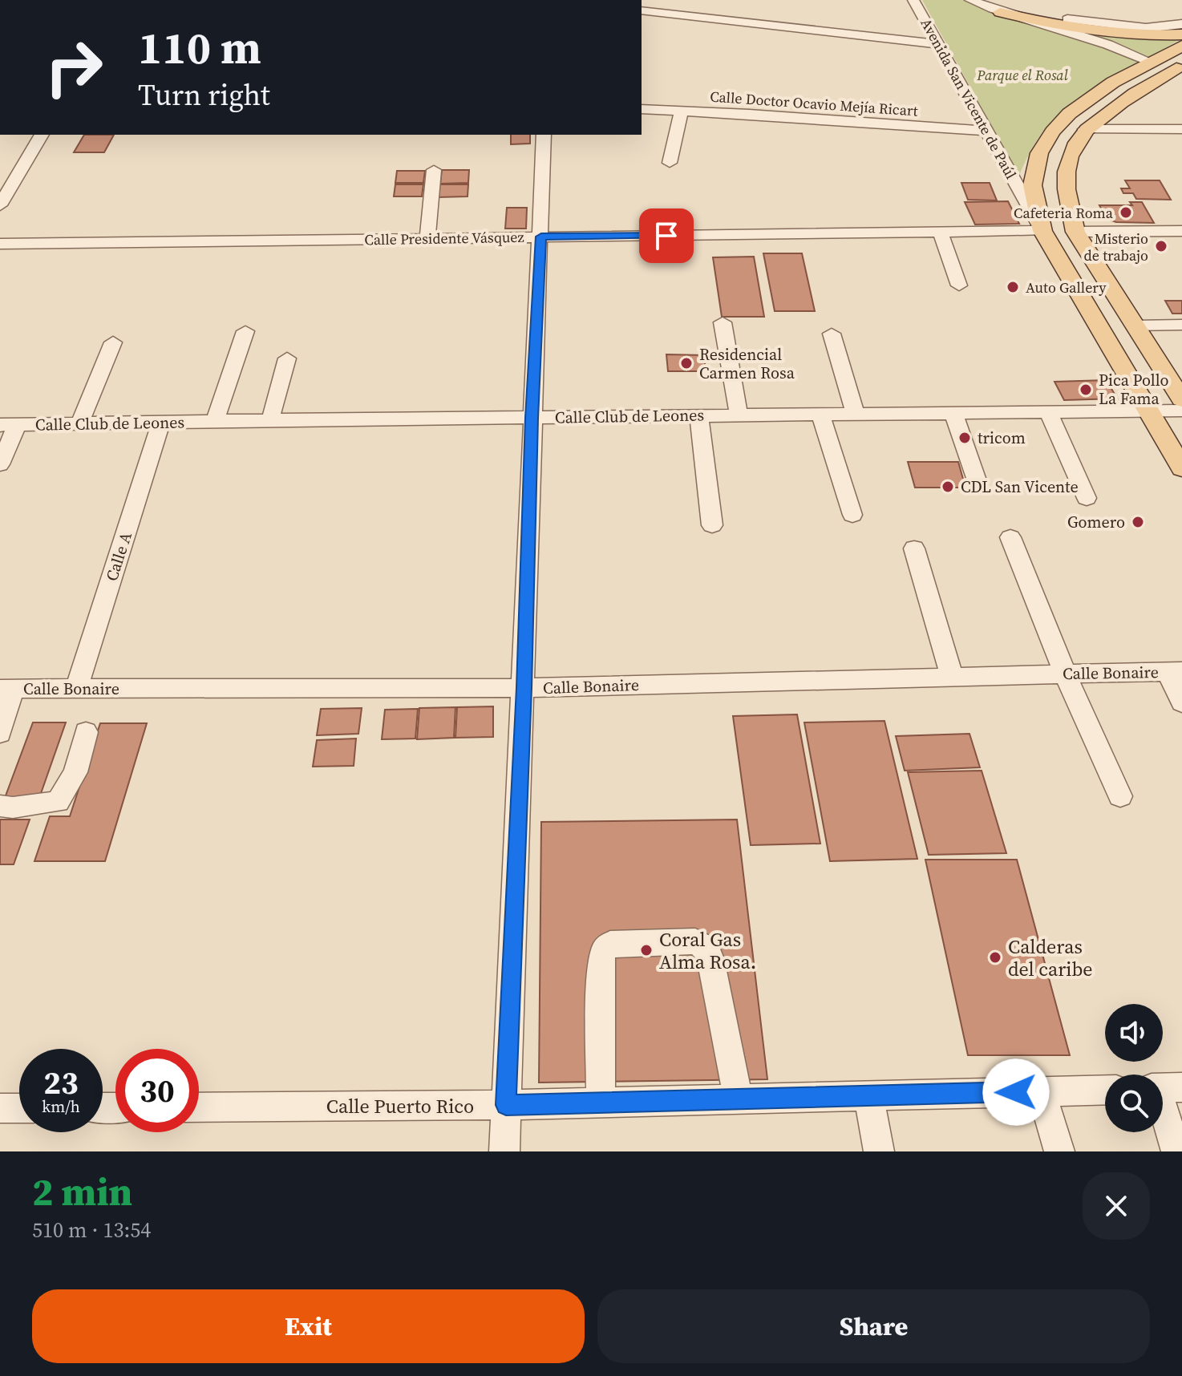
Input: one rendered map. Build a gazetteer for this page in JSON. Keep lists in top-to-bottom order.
{
  "streets": {
    "main road": ["Avenida San Vicente de Paúl"],
    "street": [
      "Calle Doctor Ocavio Mejía Ricart",
      "Calle Presidente Vásquez",
      "Calle Club de Leones",
      "Calle A",
      "Calle Bonaire",
      "Calle Puerto Rico"
    ]
  },
  "crossings": [
    ["Avenida San Vicente de Paúl", "Calle Doctor Ocavio Mejía Ricart"],
    ["Avenida San Vicente de Paúl", "Calle Presidente Vásquez"],
    ["Avenida San Vicente de Paúl", "Calle Club de Leones"],
    ["Calle Club de Leones", "Calle A"],
    ["Calle A", "Calle Bonaire"]
  ],
  "parks": ["Parque el Rosal"],
  "places": [
    "Cafeteria Roma",
    "Misterio de trabajo",
    "Auto Gallery",
    "Residencial Carmen Rosa",
    "Pica Pollo La Fama",
    "tricom",
    "CDL San Vicente",
    "Gomero",
    "Coral Gas Alma Rosa.",
    "Calderas del caribe"
  ],
  "page": {
    "turn": ["110 m", "Turn right"],
    "speed": "23 km/h",
    "limit": "30",
    "heading": ["2 min", "510 m · 13:54"],
    "buttons": ["Exit", "Share"]
  }
}
